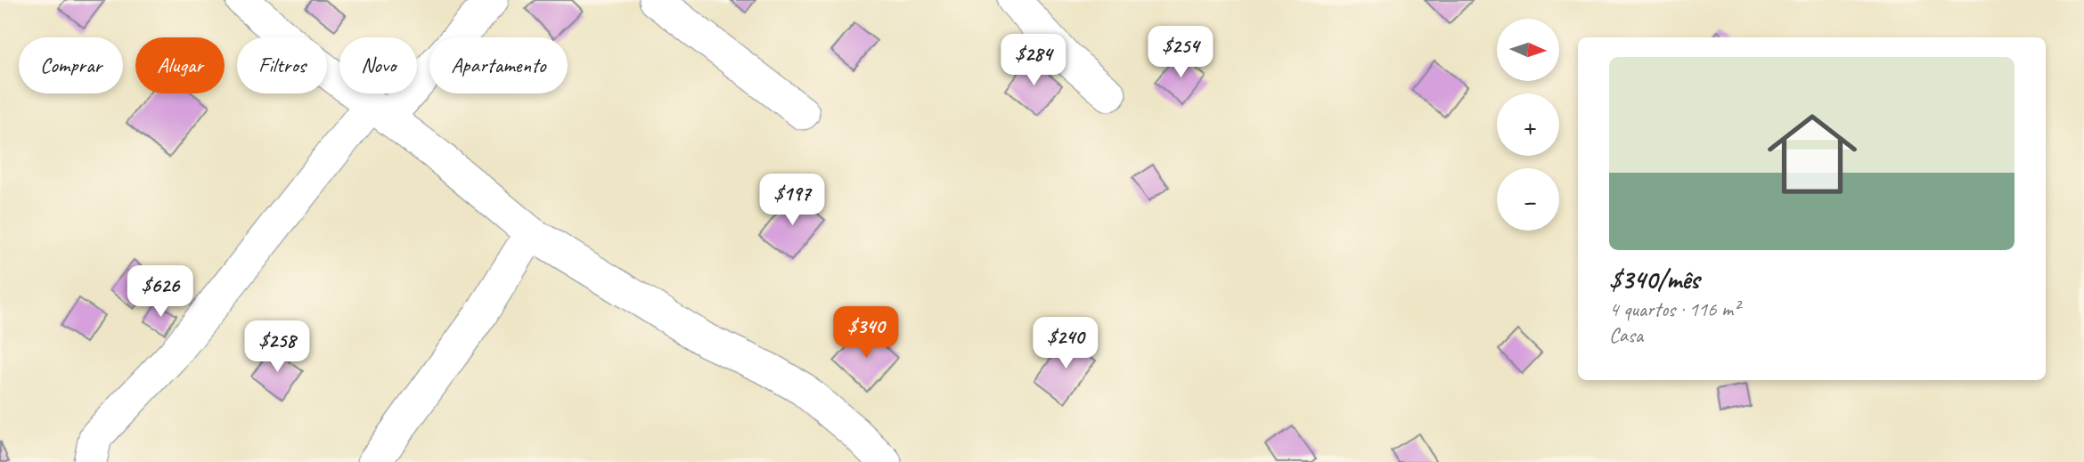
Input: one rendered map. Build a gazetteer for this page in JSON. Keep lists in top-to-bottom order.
{
  "north": "right",
  "page": {
    "map_buttons": ["+", "−"],
    "price": [
      "$254",
      "$284",
      "$197",
      "$626",
      "$340",
      "$240",
      "$258"
    ],
    "chip": [
      "Comprar",
      "Alugar",
      "Filtros",
      "Novo",
      "Apartamento"
    ],
    "list": [
      {
        "name": "$340/mês",
        "note": "4 quartos · 116 m² · Casa"
      }
    ]
  }
}
